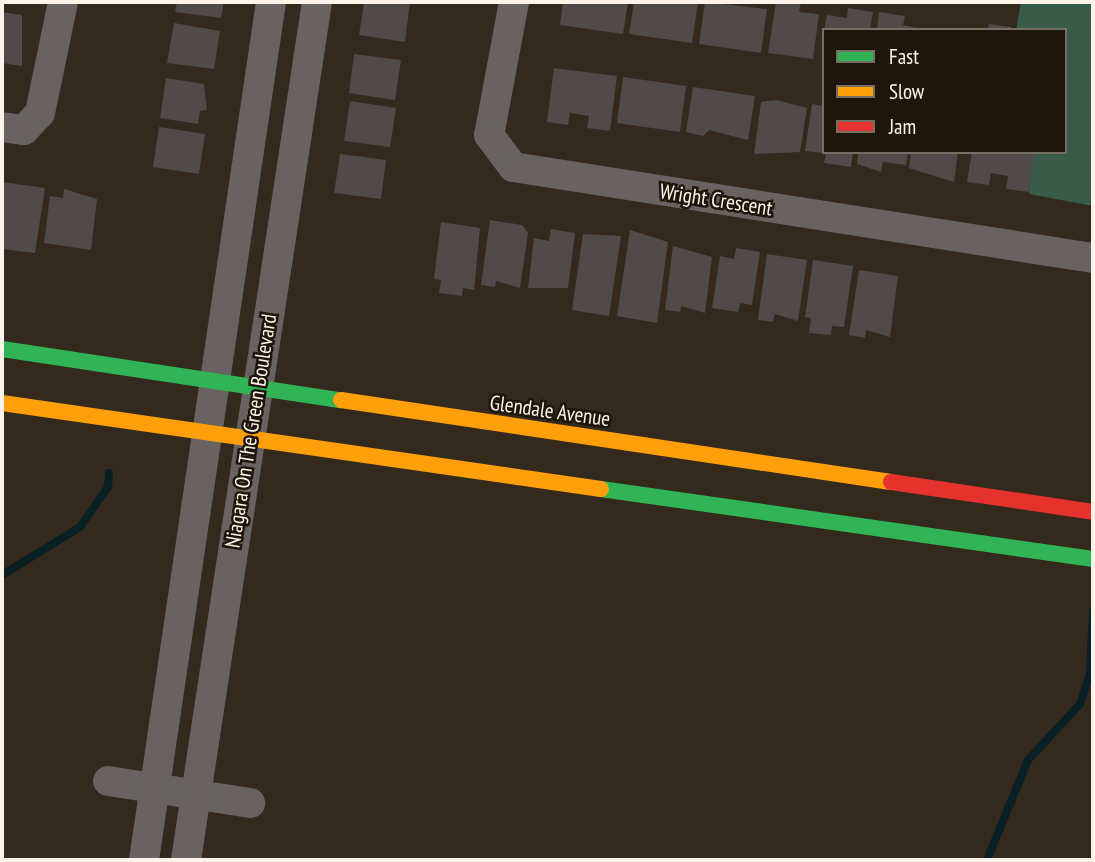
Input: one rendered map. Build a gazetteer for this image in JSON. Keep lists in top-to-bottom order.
{
  "streets": {
    "main road": ["Glendale Avenue"],
    "street": ["Wright Crescent", "Niagara On The Green Boulevard"]
  },
  "crossings": [
    ["Glendale Avenue", "Niagara On The Green Boulevard"]
  ],
  "legend": ["Fast", "Slow", "Jam"]
}
